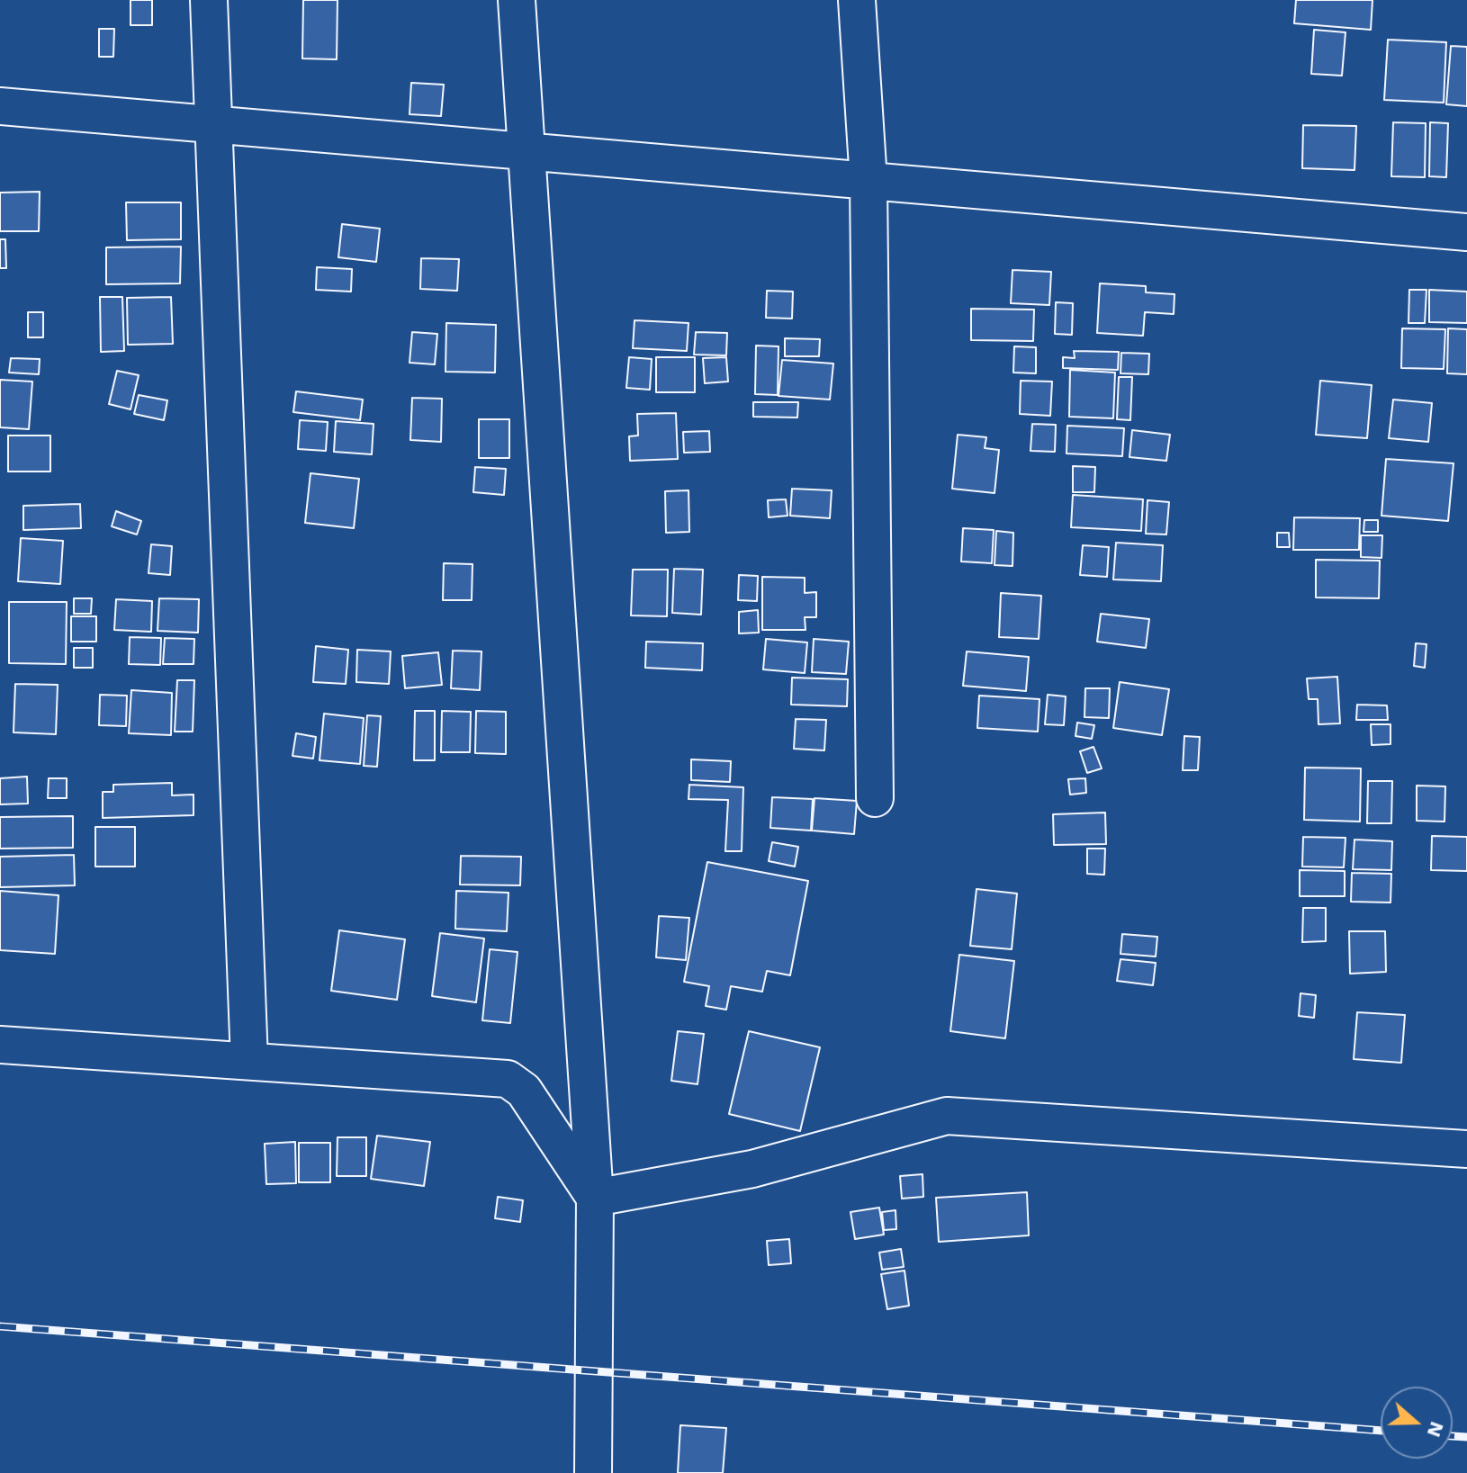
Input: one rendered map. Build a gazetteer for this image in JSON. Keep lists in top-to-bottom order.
{
  "north": "right"
}
